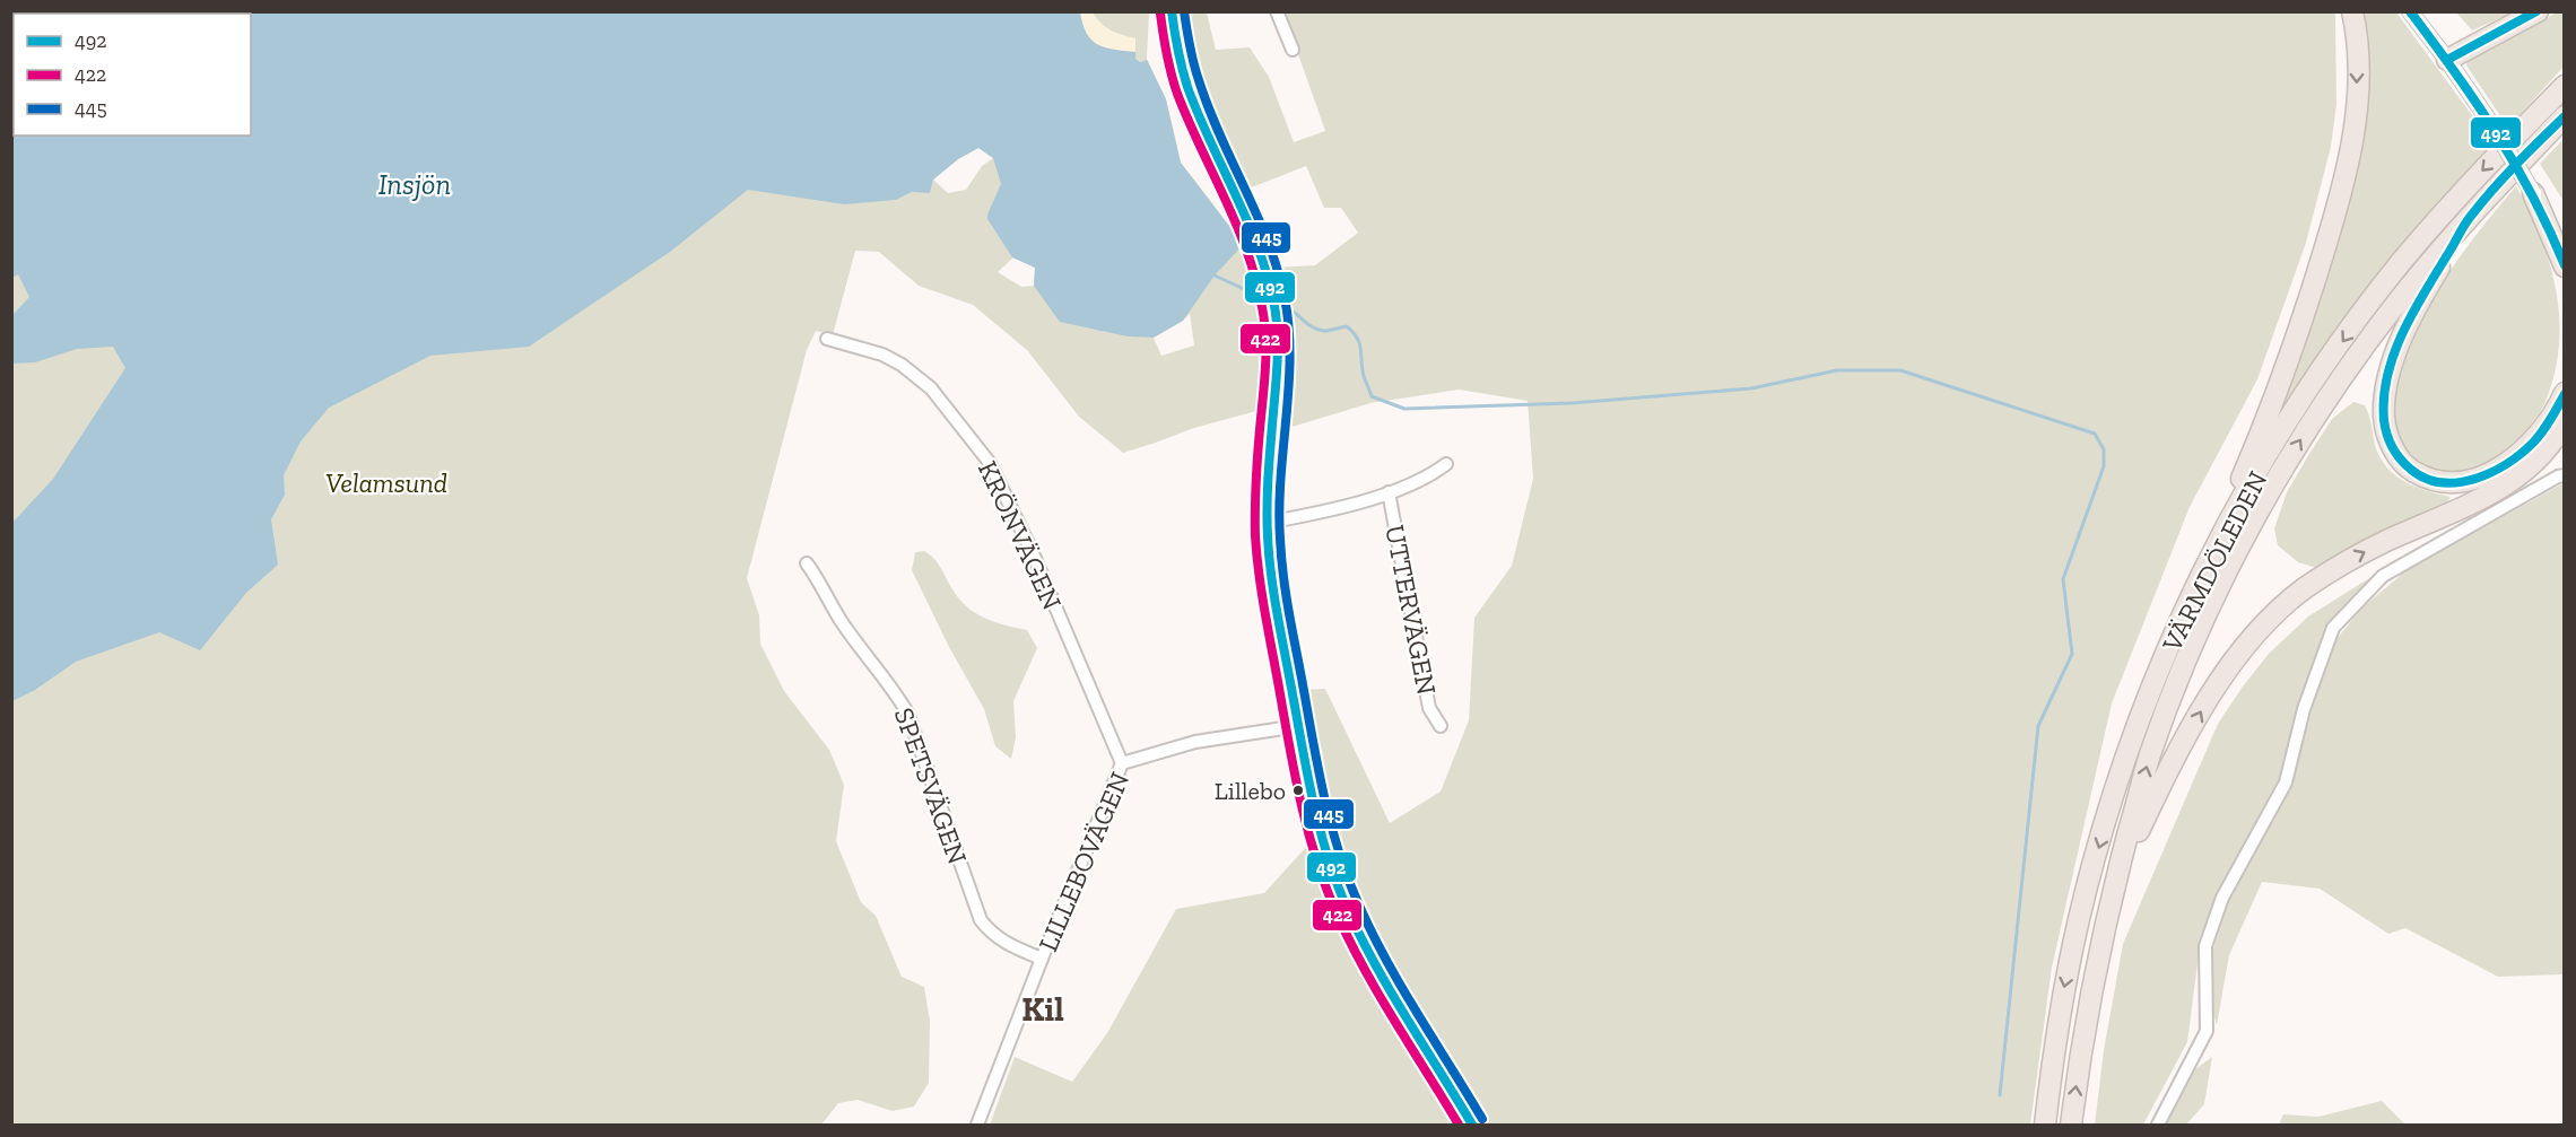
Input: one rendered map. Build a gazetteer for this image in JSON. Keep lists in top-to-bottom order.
{
  "streets": {
    "highway": ["VÄRMDÖLEDEN"],
    "street": [
      "KRÖNVÄGEN",
      "UTTERVÄGEN",
      "SPETSVÄGEN",
      "LILLEBOVÄGEN"
    ]
  },
  "crossings": [
    ["KRÖNVÄGEN", "LILLEBOVÄGEN"],
    ["SPETSVÄGEN", "LILLEBOVÄGEN"]
  ],
  "districts": ["Kil"],
  "water": ["Insjön"],
  "parks": ["Velamsund"],
  "places": ["Lillebo"],
  "lines": ["transit line 492", "transit line 445", "transit line 422"],
  "legend": ["492", "422", "445"]
}
